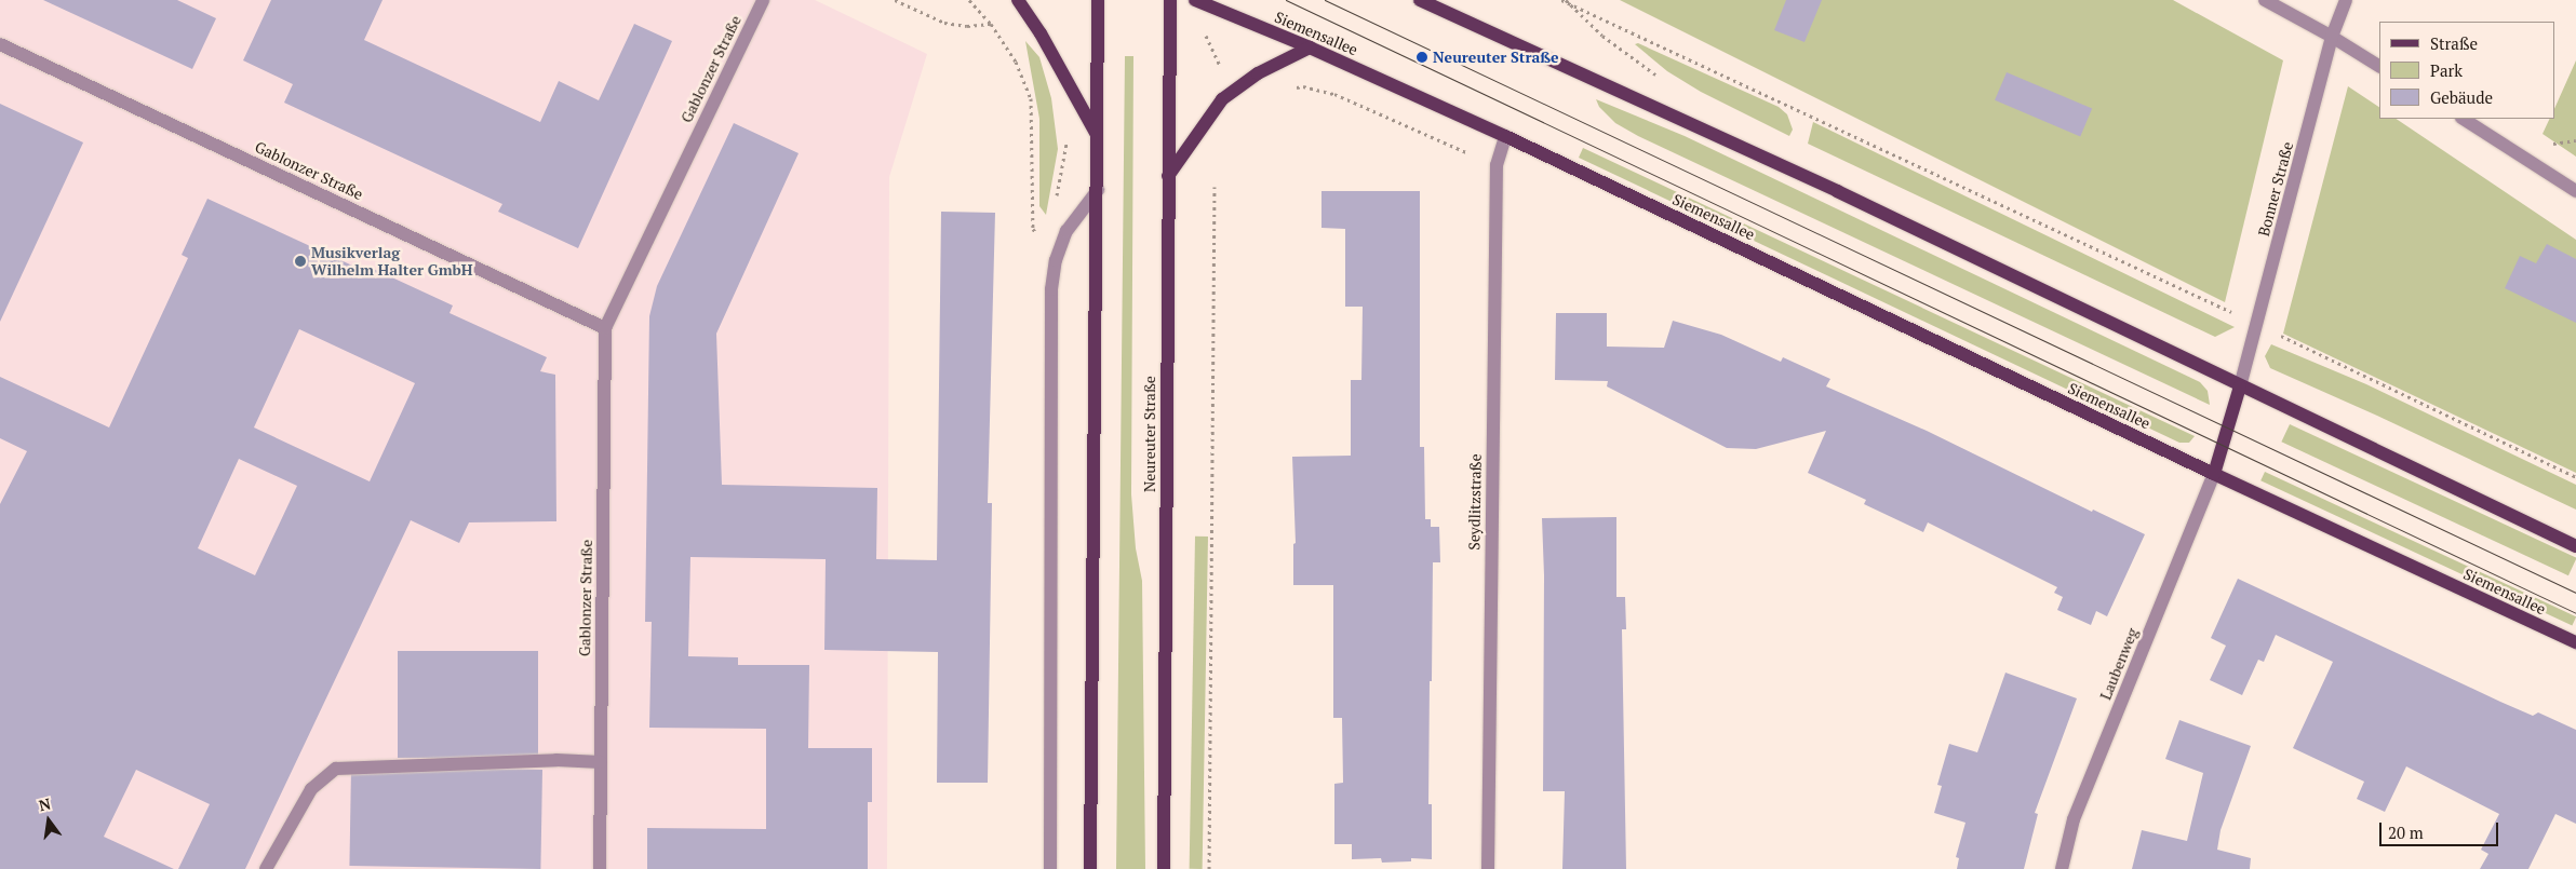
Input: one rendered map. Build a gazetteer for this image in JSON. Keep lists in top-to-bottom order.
{
  "streets": {
    "main road": ["Siemensallee", "Neureuter Straße"],
    "street": [
      "Gablonzer Straße",
      "Bonner Straße",
      "Seydlitzstraße",
      "Laubenweg"
    ]
  },
  "crossings": [
    ["Siemensallee", "Seydlitzstraße"],
    ["Siemensallee", "Laubenweg"]
  ],
  "places": ["Neureuter Straße", "Musikverlag Wilhelm Halter GmbH"],
  "legend": ["Straße", "Park", "Gebäude"],
  "scale_bar": "20 m",
  "north": "top"
}
